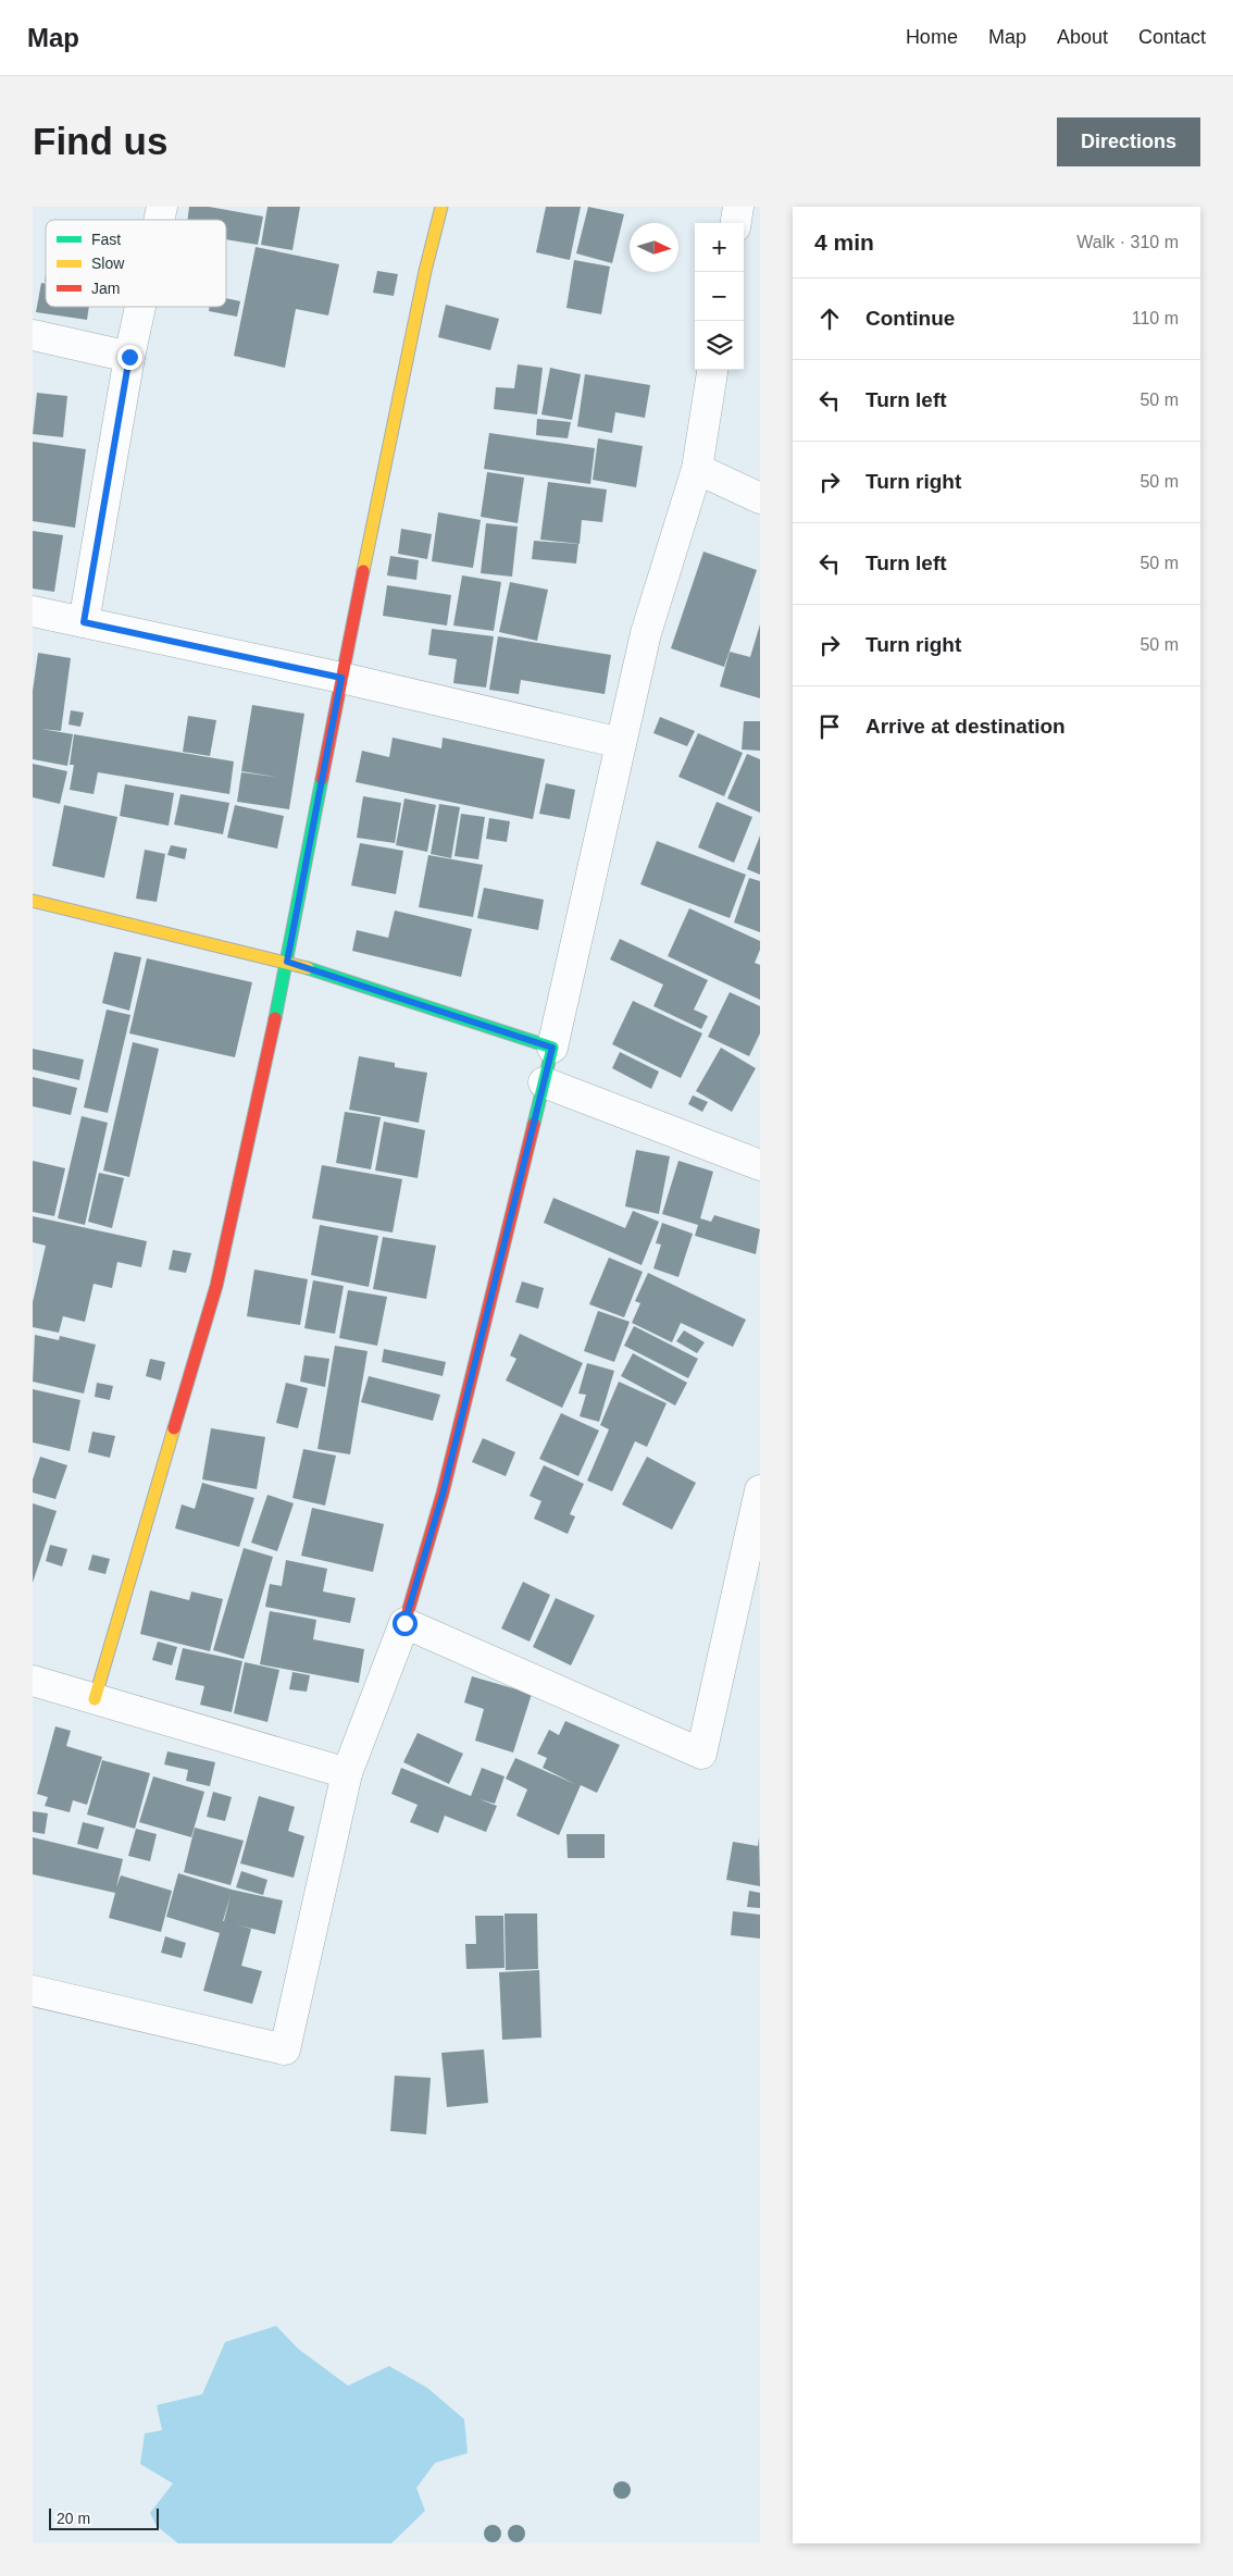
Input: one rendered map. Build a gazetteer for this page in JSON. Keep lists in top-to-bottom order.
{
  "legend": ["Fast", "Slow", "Jam"],
  "scale_bar": "20 m",
  "north": "right",
  "page": {
    "header": "Map",
    "nav": [
      "Home",
      "Map",
      "About",
      "Contact"
    ],
    "buttons": "Directions",
    "title": "Find us",
    "heading": ["4 min", "Walk · 310 m"],
    "map_buttons": ["+", "−"],
    "list": [
      ["Continue", "110 m"],
      ["Turn left", "50 m"],
      ["Turn right", "50 m"],
      ["Turn left", "50 m"],
      ["Turn right", "50 m"],
      "Arrive at destination"
    ],
    "scale": "20 m"
  }
}
